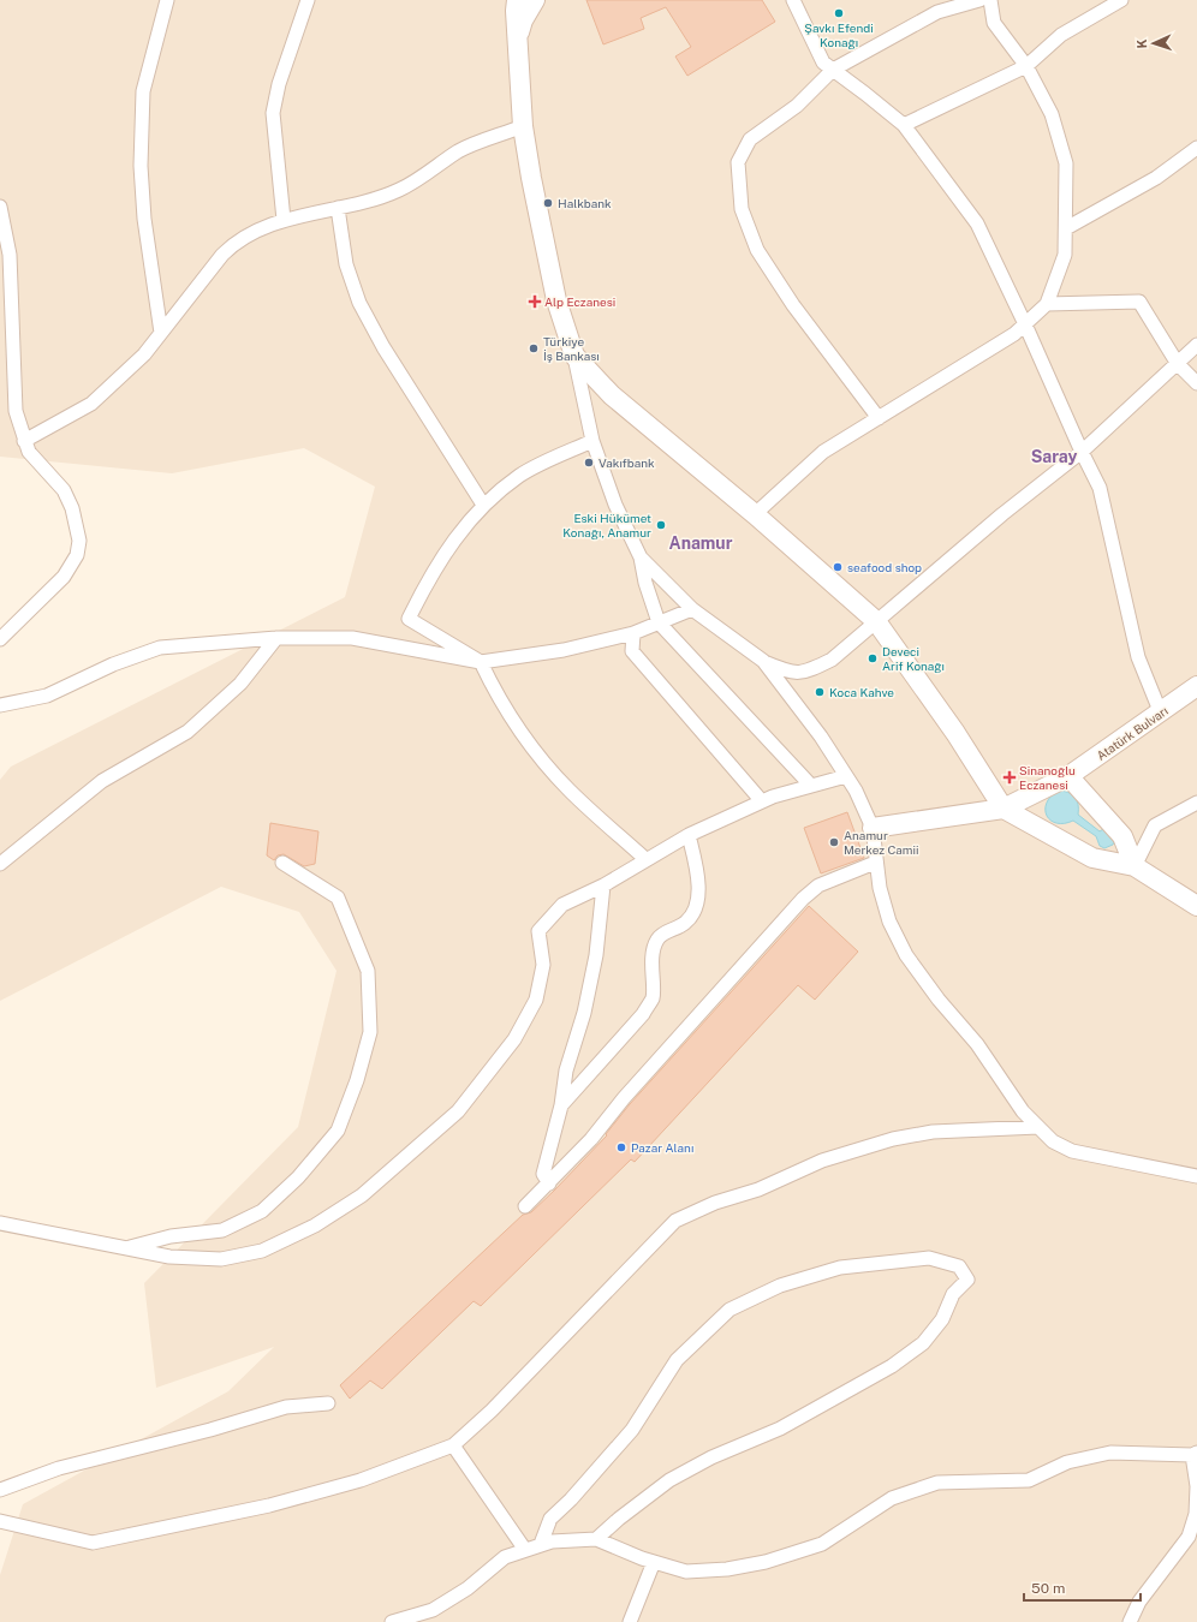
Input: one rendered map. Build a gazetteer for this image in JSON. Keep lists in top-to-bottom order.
{
  "streets": {
    "street": ["Atatürk Bulvarı"]
  },
  "districts": ["Saray", "Anamur"],
  "places": {
    "other": [
      "Şavkı Efendi Konağı",
      "Halkbank",
      "Türkiye İş Bankası",
      "Vakıfbank",
      "Eski Hükümet Konağı, Anamur",
      "seafood shop",
      "Deveci Arif Konağı",
      "Koca Kahve",
      "Anamur Merkez Camii",
      "Pazar Alanı"
    ],
    "health": ["Alp Eczanesi", "Sinanoğlu Eczanesi"]
  },
  "scale_bar": "50 m",
  "north": "left"
}
